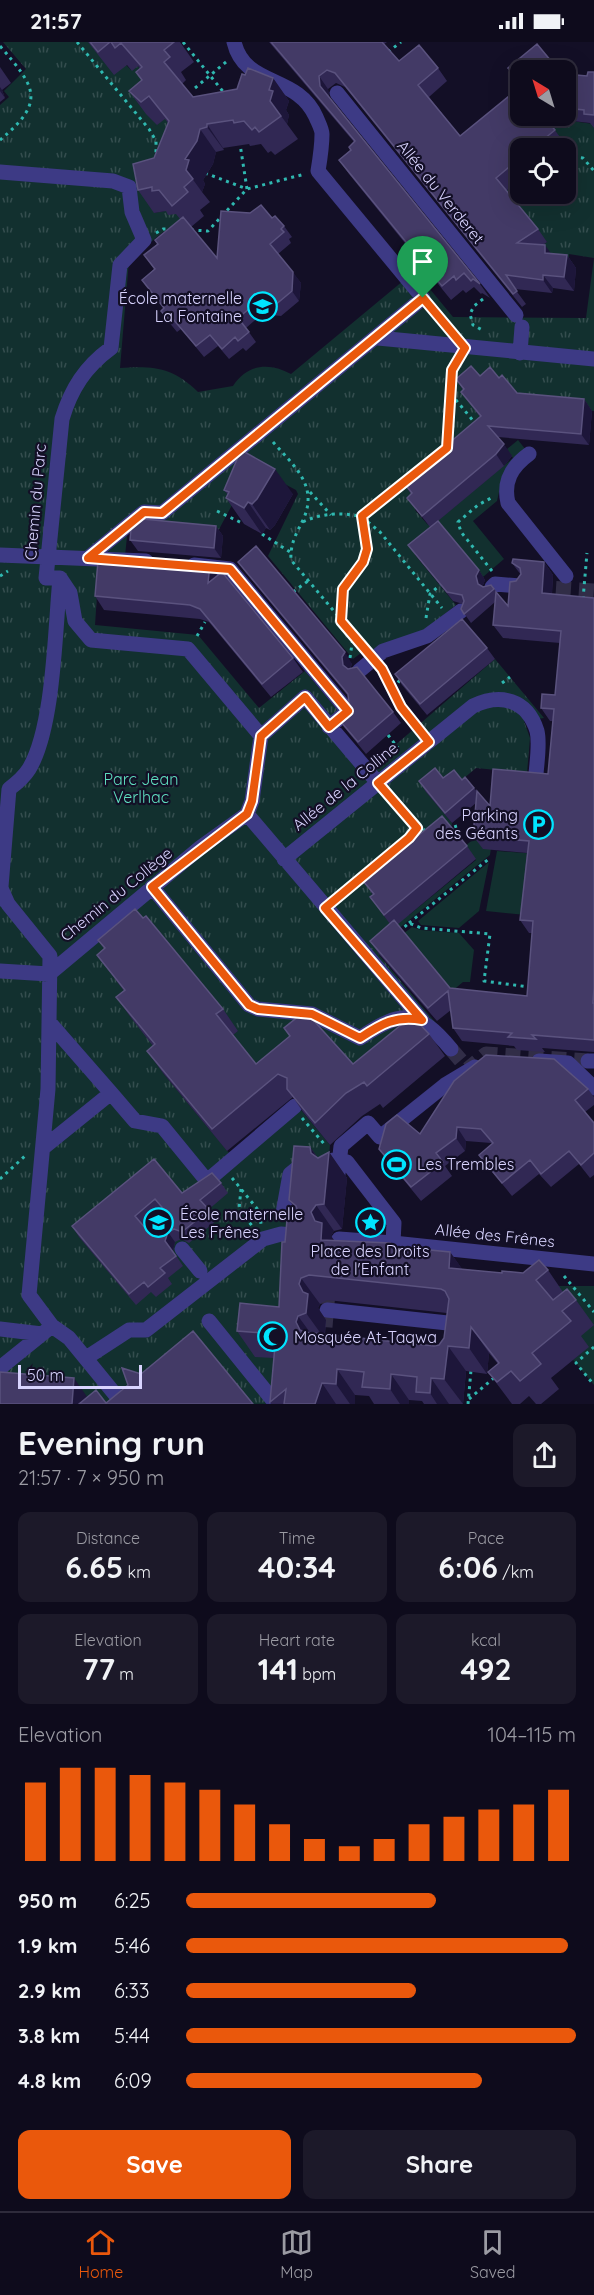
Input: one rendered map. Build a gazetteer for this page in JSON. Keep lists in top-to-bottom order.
{
  "streets": {
    "street": [
      "Allée du Verderet",
      "Chemin du Parc",
      "Allée de la Colline",
      "Chemin du Collège",
      "Allée des Frênes"
    ]
  },
  "parks": ["Parc Jean Verlhac"],
  "places": {
    "school or university": ["École maternelle La Fontaine", "École maternelle Les Frênes"],
    "parking": ["Parking des Géants"],
    "sports": ["Les Trembles"],
    "place": ["Place des Droits de l'Enfant"],
    "mosque": ["Mosquée At-Taqwa"]
  },
  "scale_bar": "50 m",
  "north": "top left",
  "page": {
    "status": "21:57",
    "scale": "50 m",
    "heading": ["Evening run", "21:57 · 7 × 950 m"],
    "stats": [
      ["Distance", "6.65 km"],
      ["Time", "40:34"],
      ["Pace", "6:06 /km"],
      ["Elevation", "77 m"],
      ["Heart rate", "141 bpm"],
      ["kcal", "492"]
    ],
    "chart": ["Elevation", "104–115 m"],
    "list": [
      {
        "name": "950 m",
        "note": "6:25"
      },
      {
        "name": "1.9 km",
        "note": "5:46"
      },
      {
        "name": "2.9 km",
        "note": "6:33"
      },
      {
        "name": "3.8 km",
        "note": "5:44"
      },
      {
        "name": "4.8 km",
        "note": "6:09"
      }
    ],
    "buttons": ["Save", "Share"],
    "tabs": ["Home", "Map", "Saved"]
  }
}
